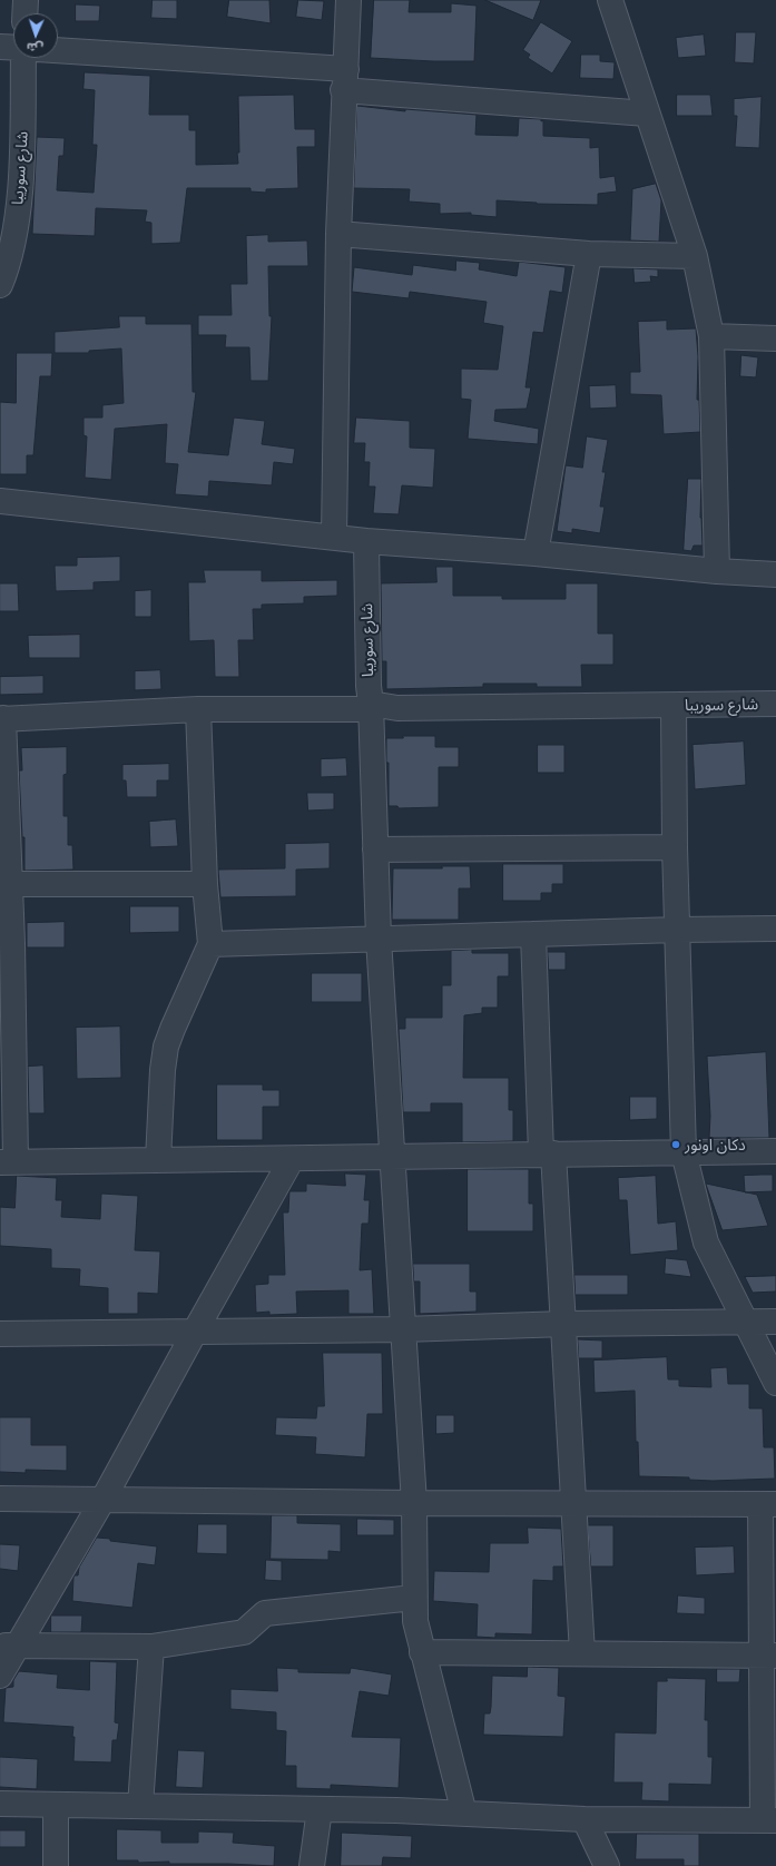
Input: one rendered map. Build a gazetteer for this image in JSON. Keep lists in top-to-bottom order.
{
  "streets": {
    "street": ["شارع سوريبا"]
  },
  "places": ["دكان اونور"],
  "north": "bottom"
}
